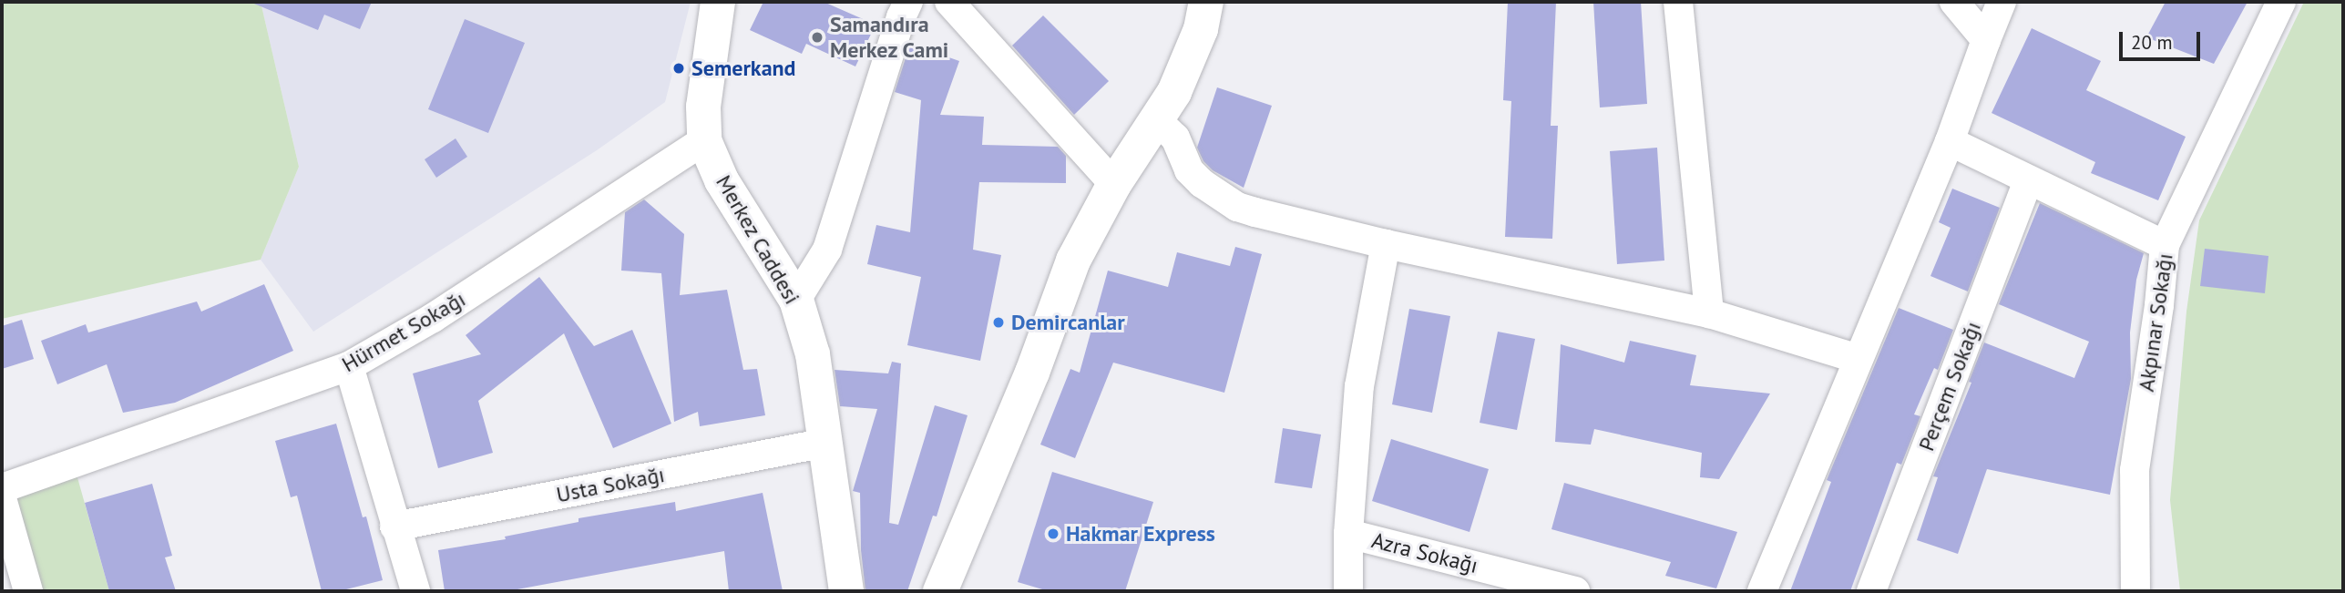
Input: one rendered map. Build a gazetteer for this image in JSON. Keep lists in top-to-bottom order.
{
  "streets": {
    "main road": ["Merkez Caddesi"],
    "street": [
      "Akpınar Sokağı",
      "Hürmet Sokağı",
      "Perçem Sokağı",
      "Usta Sokağı",
      "Azra Sokağı"
    ]
  },
  "crossings": [
    ["Merkez Caddesi", "Hürmet Sokağı"],
    ["Merkez Caddesi", "Usta Sokağı"]
  ],
  "places": [
    "Samandıra Merkez Cami",
    "Semerkand",
    "Demircanlar",
    "Hakmar Express"
  ],
  "scale_bar": "20 m"
}
